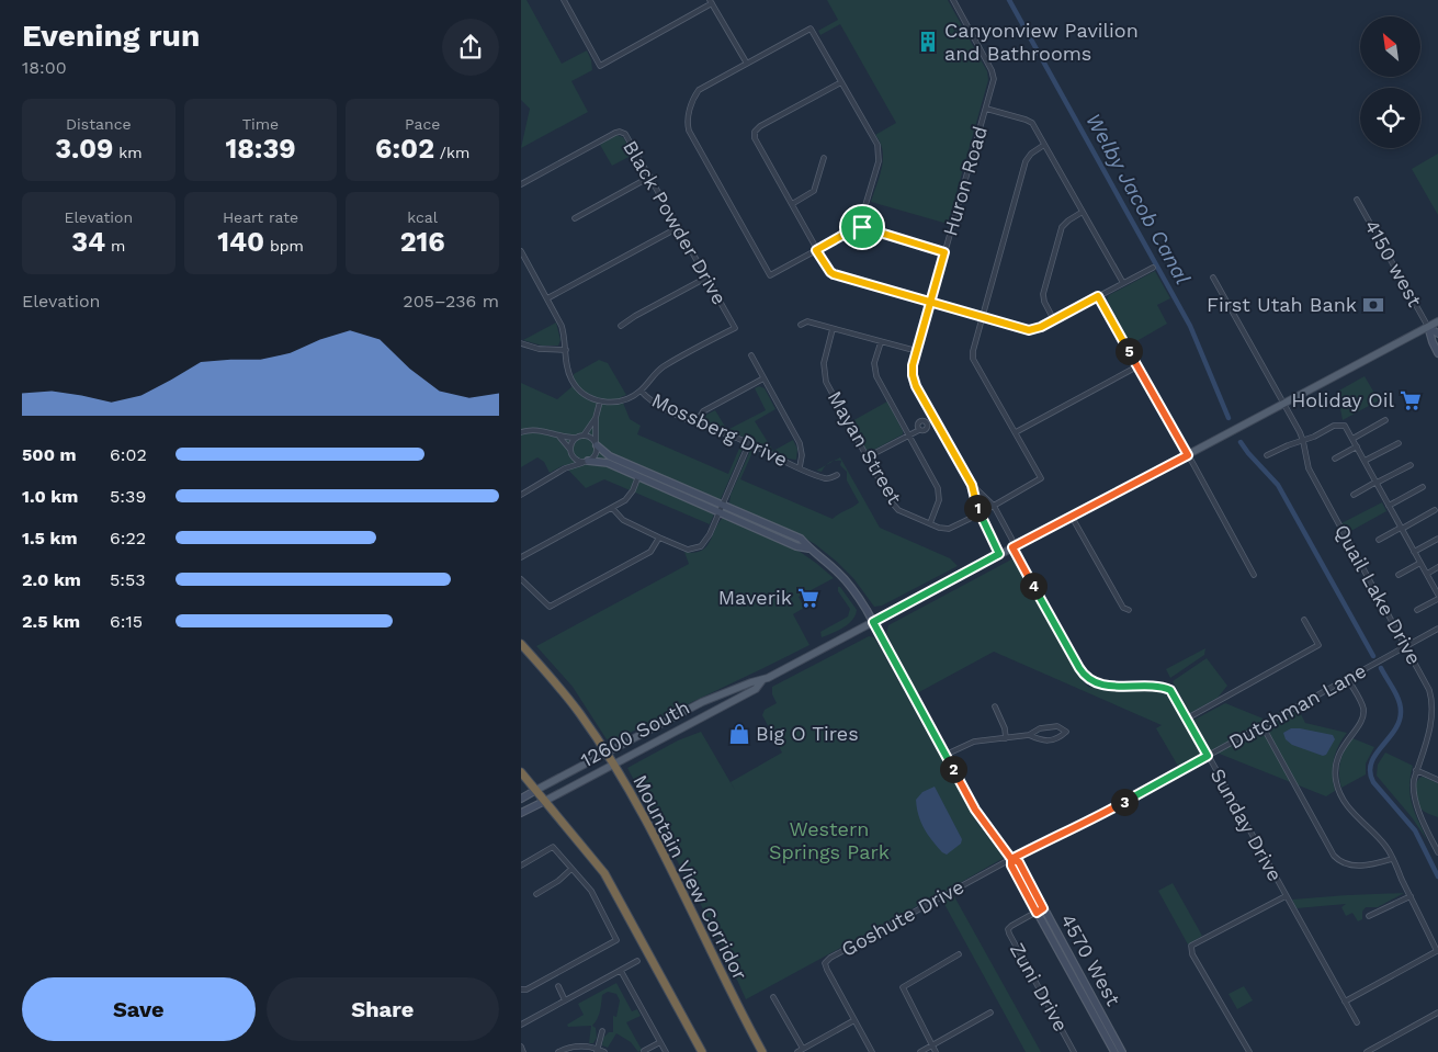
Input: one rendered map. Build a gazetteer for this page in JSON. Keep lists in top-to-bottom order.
{
  "streets": {
    "highway": ["Mountain View Corridor"],
    "main road": ["4150 west", "12600 South", "4570 West"],
    "street": [
      "Huron Road",
      "Black Powder Drive",
      "Mossberg Drive",
      "Mayan Street",
      "Quail Lake Drive",
      "Dutchman Lane",
      "Sunday Drive",
      "Goshute Drive",
      "Zuni Drive"
    ]
  },
  "crossings": [
    ["Huron Road", "Mayan Street"],
    ["Huron Road", "12600 South"],
    ["Huron Road", "Sunday Drive"],
    ["Black Powder Drive", "Mossberg Drive"],
    ["4150 west", "12600 South"],
    ["Quail Lake Drive", "Dutchman Lane"],
    ["Quail Lake Drive", "12600 South"],
    ["Dutchman Lane", "Sunday Drive"],
    ["Dutchman Lane", "Goshute Drive"],
    ["Dutchman Lane", "4570 West"],
    ["12600 South", "Sunday Drive"],
    ["12600 South", "Mountain View Corridor"],
    ["12600 South", "4570 West"],
    ["Goshute Drive", "4570 West"],
    ["4570 West", "Zuni Drive"]
  ],
  "water": ["Welby Jacob Canal"],
  "parks": ["Western Springs Park"],
  "places": {
    "building": ["Canyonview Pavilion and Bathrooms"],
    "bank": ["First Utah Bank"],
    "supermarket": ["Holiday Oil", "Maverik"],
    "shop": ["Big O Tires"]
  },
  "north": "top left",
  "page": {
    "heading": ["Evening run", "18:00"],
    "stats": [
      ["Distance", "3.09 km"],
      ["Time", "18:39"],
      ["Pace", "6:02 /km"],
      ["Elevation", "34 m"],
      ["Heart rate", "140 bpm"],
      ["kcal", "216"]
    ],
    "chart": ["Elevation", "205–236 m"],
    "pins": [
      "5",
      "1",
      "4",
      "2",
      "3"
    ],
    "list": [
      {
        "name": "500 m",
        "note": "6:02"
      },
      {
        "name": "1.0 km",
        "note": "5:39"
      },
      {
        "name": "1.5 km",
        "note": "6:22"
      },
      {
        "name": "2.0 km",
        "note": "5:53"
      },
      {
        "name": "2.5 km",
        "note": "6:15"
      }
    ],
    "buttons": ["Save", "Share"]
  }
}
